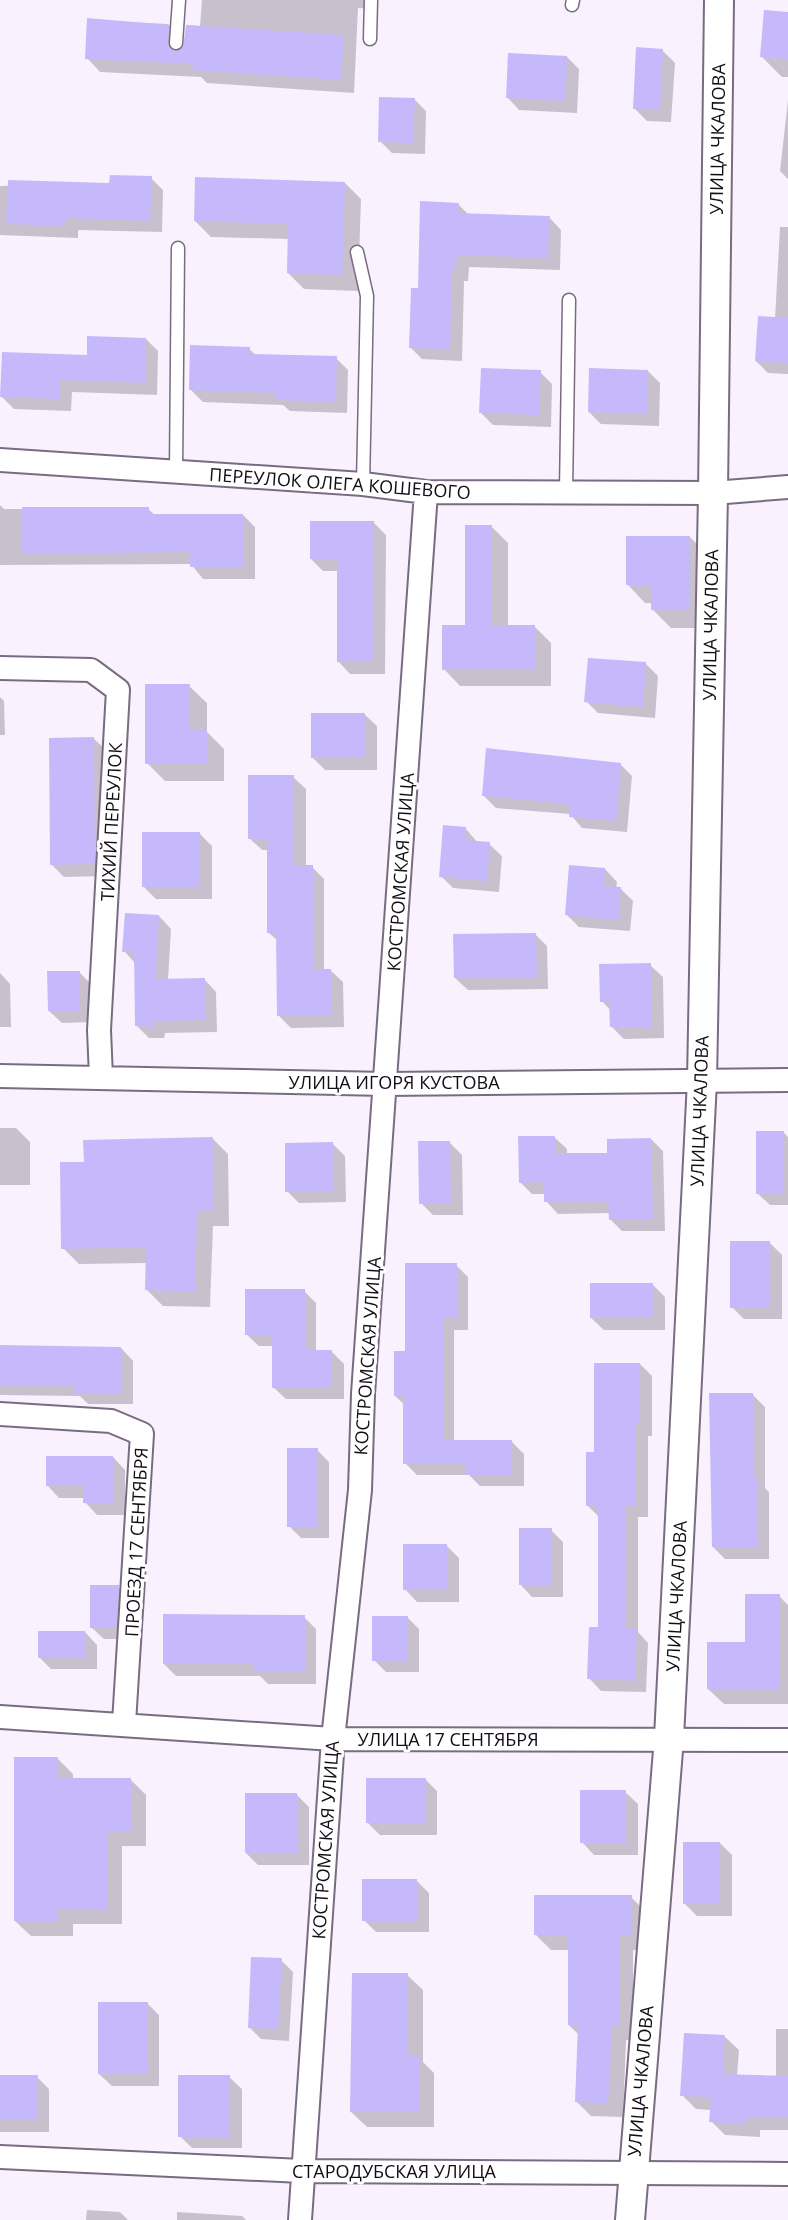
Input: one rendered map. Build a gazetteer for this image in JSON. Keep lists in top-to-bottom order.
{
  "streets": {
    "street": [
      "УЛИЦА ЧКАЛОВА",
      "ПЕРЕУЛОК ОЛЕГА КОШЕВОГО",
      "ТИХИЙ ПЕРЕУЛОК",
      "КОСТРОМСКАЯ УЛИЦА",
      "УЛИЦА ИГОРЯ КУСТОВА",
      "ПРОЕЗД 17 СЕНТЯБРЯ",
      "УЛИЦА 17 СЕНТЯБРЯ",
      "СТАРОДУБСКАЯ УЛИЦА"
    ]
  },
  "crossings": [
    ["УЛИЦА ЧКАЛОВА", "ПЕРЕУЛОК ОЛЕГА КОШЕВОГО"],
    ["УЛИЦА ЧКАЛОВА", "УЛИЦА ИГОРЯ КУСТОВА"],
    ["УЛИЦА ЧКАЛОВА", "УЛИЦА 17 СЕНТЯБРЯ"],
    ["УЛИЦА ЧКАЛОВА", "СТАРОДУБСКАЯ УЛИЦА"],
    ["ПЕРЕУЛОК ОЛЕГА КОШЕВОГО", "КОСТРОМСКАЯ УЛИЦА"],
    ["ТИХИЙ ПЕРЕУЛОК", "УЛИЦА ИГОРЯ КУСТОВА"],
    ["КОСТРОМСКАЯ УЛИЦА", "УЛИЦА ИГОРЯ КУСТОВА"],
    ["КОСТРОМСКАЯ УЛИЦА", "УЛИЦА 17 СЕНТЯБРЯ"],
    ["КОСТРОМСКАЯ УЛИЦА", "СТАРОДУБСКАЯ УЛИЦА"],
    ["ПРОЕЗД 17 СЕНТЯБРЯ", "УЛИЦА 17 СЕНТЯБРЯ"]
  ]
}
